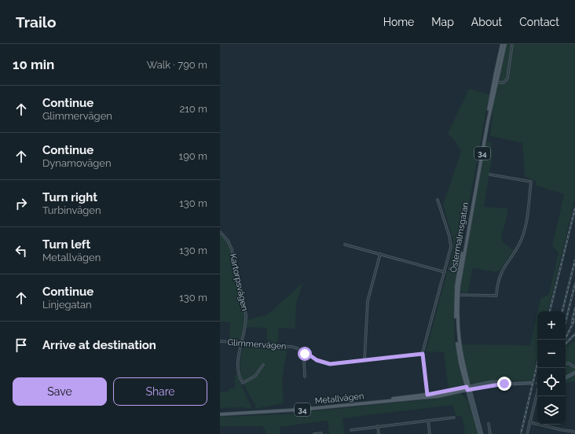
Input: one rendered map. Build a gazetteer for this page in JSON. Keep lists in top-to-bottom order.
{
  "streets": {
    "main road": ["34", "Östermalmsgatan", "Metallvägen"],
    "street": ["Kartorpsvägen", "Glimmervägen"]
  },
  "crossings": [
    ["Östermalmsgatan", "Metallvägen"],
    ["Kartorpsvägen", "Glimmervägen"]
  ],
  "page": {
    "header": "Trailo",
    "nav": [
      "Home",
      "Map",
      "About",
      "Contact"
    ],
    "heading": ["10 min", "Walk · 790 m"],
    "list": [
      ["Continue", "Glimmervägen", "210 m"],
      ["Continue", "Dynamovägen", "190 m"],
      ["Turn right", "Turbinvägen", "130 m"],
      ["Turn left", "Metallvägen", "130 m"],
      ["Continue", "Linjegatan", "130 m"],
      "Arrive at destination"
    ],
    "map_buttons": ["+", "−"],
    "buttons": ["Save", "Share"]
  }
}
